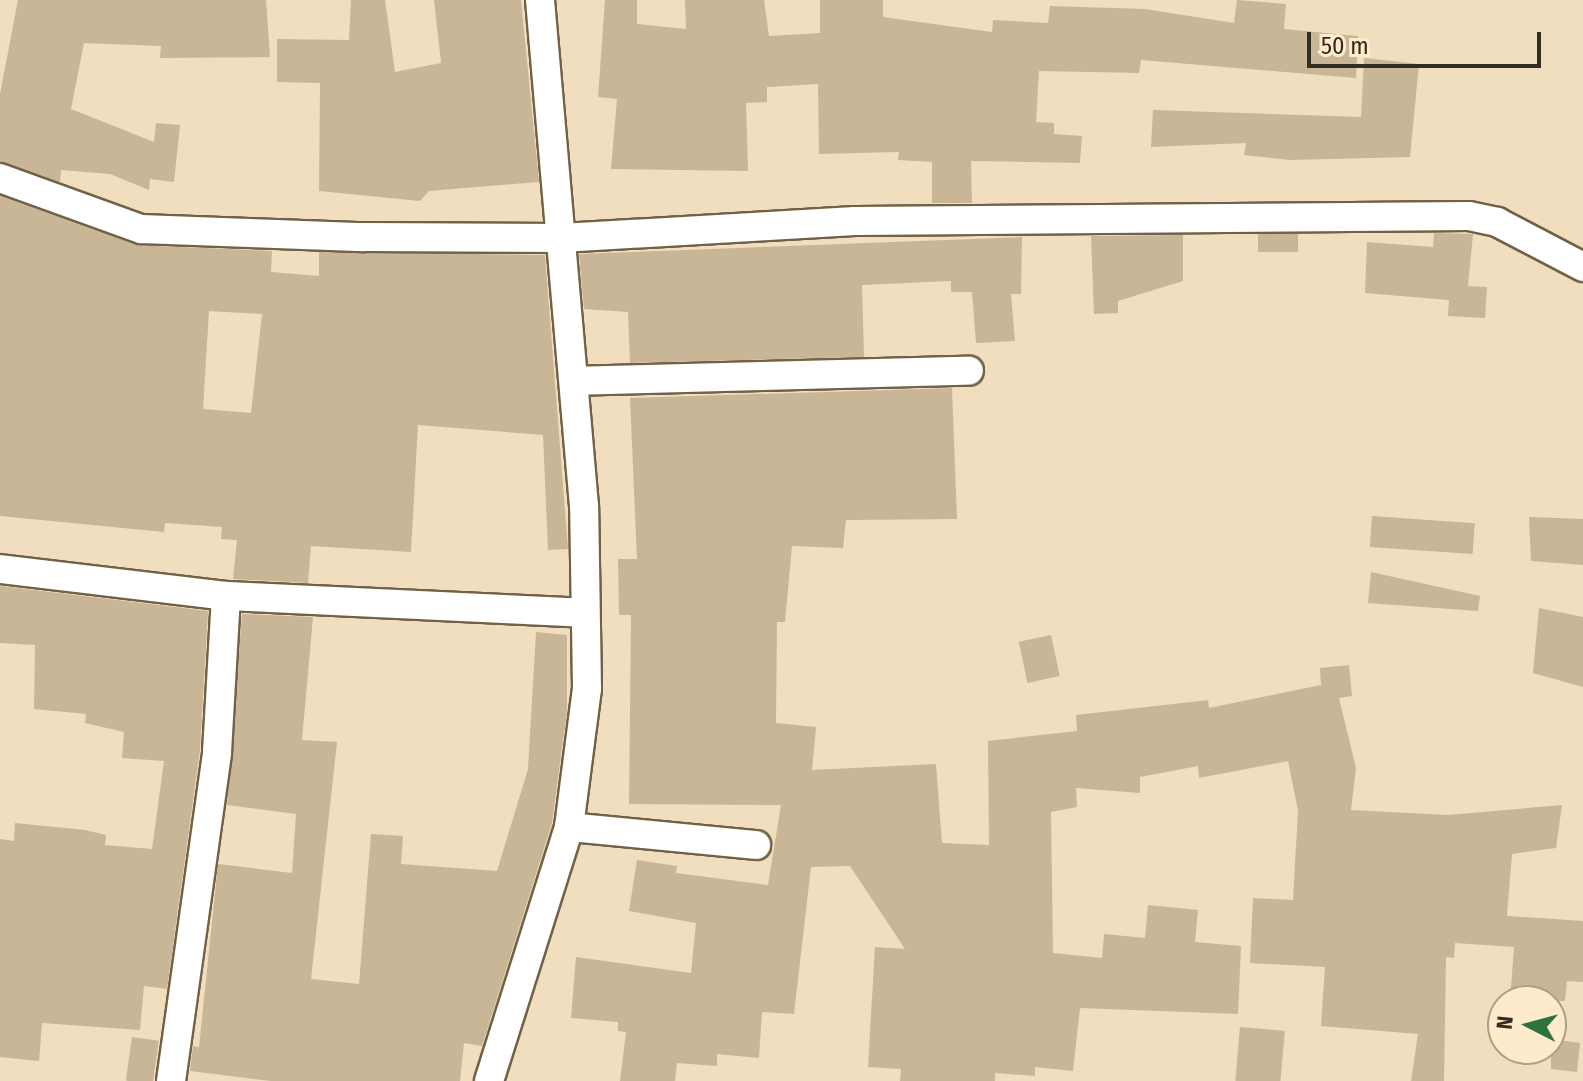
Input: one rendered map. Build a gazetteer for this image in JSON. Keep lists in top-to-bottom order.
{
  "scale_bar": "50 m",
  "north": "left"
}
